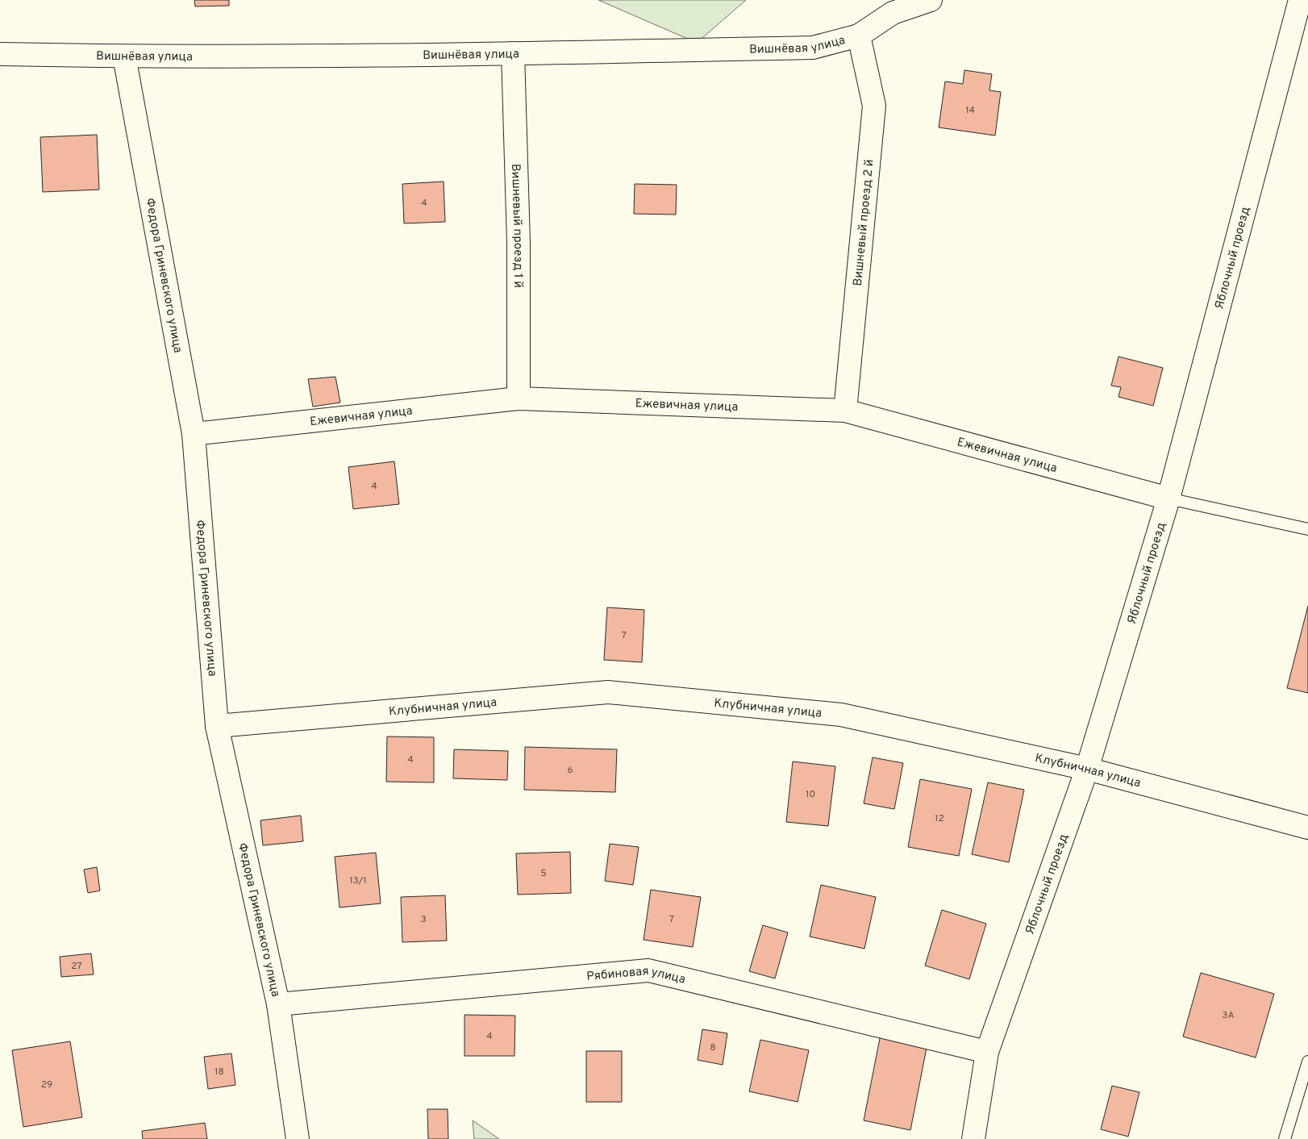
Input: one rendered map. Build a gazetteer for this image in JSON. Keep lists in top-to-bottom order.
{
  "streets": {
    "street": [
      "Вишнёвая улица",
      "Вишневый проезд 2 й",
      "Вишневый проезд 1 й",
      "Яблочный проезд",
      "Федора Гриневского улица",
      "Ежевичная улица",
      "Клубничная улица",
      "Рябиновая улица"
    ]
  },
  "crossings": [
    ["Вишнёвая улица", "Вишневый проезд 2 й"],
    ["Вишнёвая улица", "Вишневый проезд 1 й"],
    ["Вишнёвая улица", "Федора Гриневского улица"],
    ["Вишневый проезд 2 й", "Ежевичная улица"],
    ["Вишневый проезд 1 й", "Ежевичная улица"],
    ["Яблочный проезд", "Ежевичная улица"],
    ["Яблочный проезд", "Клубничная улица"],
    ["Яблочный проезд", "Рябиновая улица"],
    ["Федора Гриневского улица", "Ежевичная улица"],
    ["Федора Гриневского улица", "Клубничная улица"],
    ["Федора Гриневского улица", "Рябиновая улица"]
  ],
  "house_numbers": [
    "14",
    "4",
    "4",
    "7",
    "4",
    "6",
    "10",
    "12",
    "5",
    "13/1",
    "3",
    "7",
    "27",
    "3А",
    "4",
    "8",
    "18",
    "29"
  ]
}
